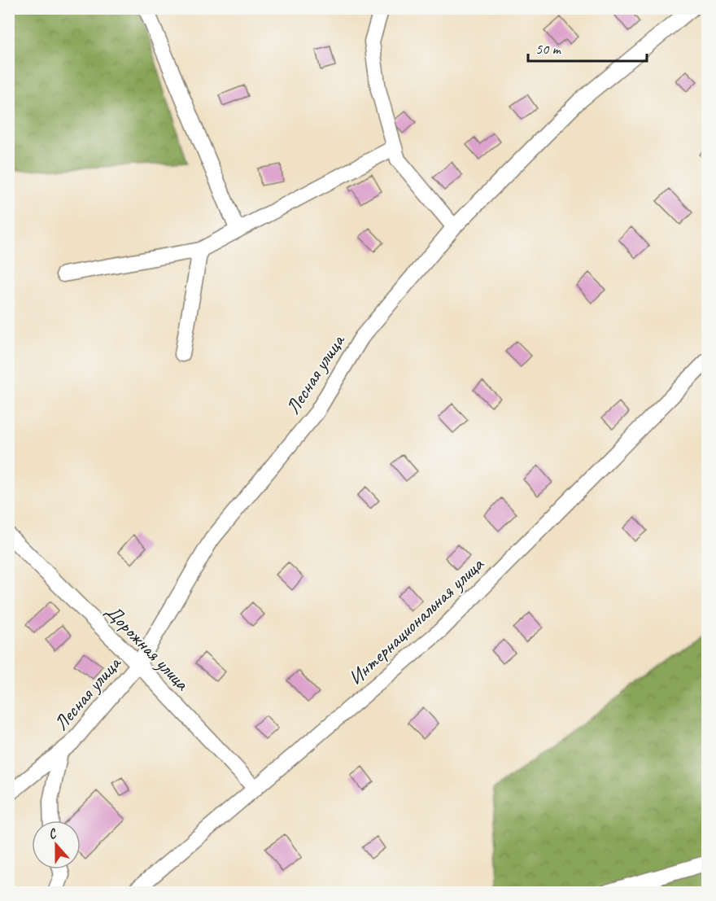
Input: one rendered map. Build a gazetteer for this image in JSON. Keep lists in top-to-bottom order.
{
  "streets": {
    "street": ["Лесная улица", "Интернациональная улица", "Дорожная улица"]
  },
  "crossings": [
    ["Лесная улица", "Дорожная улица"],
    ["Интернациональная улица", "Дорожная улица"]
  ],
  "scale_bar": "50 m",
  "north": "top"
}
